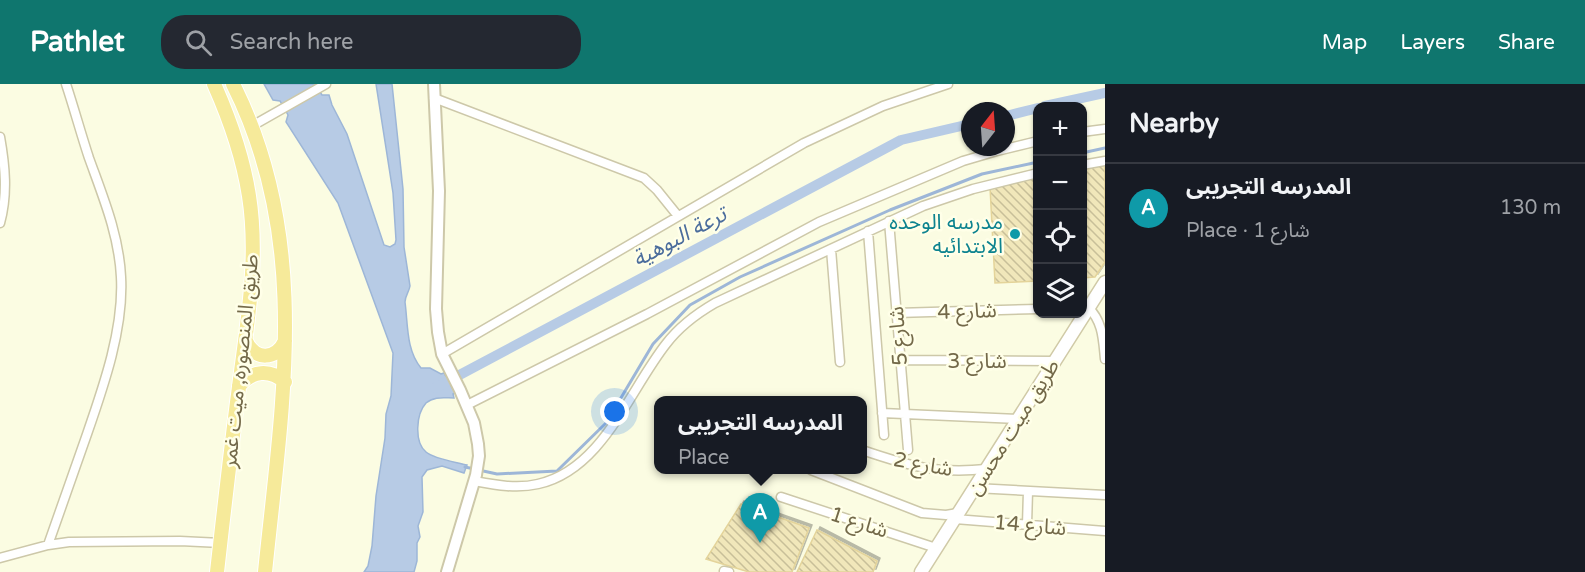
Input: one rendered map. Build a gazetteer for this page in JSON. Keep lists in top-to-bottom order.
{
  "streets": {
    "highway": ["طريق المنصوره, ميت غمر"],
    "main road": ["طريق ميت محسن"],
    "street": [
      "شارع 4",
      "شارع 5",
      "شارع 3",
      "شارع 2",
      "شارع 1",
      "شارع 14"
    ]
  },
  "crossings": [
    ["شارع 4", "شارع 5"],
    ["شارع 5", "شارع 3"],
    ["شارع 3", "طريق ميت محسن"],
    ["طريق ميت محسن", "شارع 2"],
    ["طريق ميت محسن", "شارع 1"],
    ["طريق ميت محسن", "شارع 14"]
  ],
  "water": ["ترعة البوهية"],
  "places": ["مدرسه الوحده الابتدائيه"],
  "north": "top",
  "page": {
    "header": "Pathlet",
    "search": "Search here",
    "nav": ["Map", "Layers", "Share"],
    "heading": "Nearby",
    "map_buttons": ["+", "−"],
    "list": [
      {
        "mark": "A",
        "name": "المدرسه التجريبى",
        "note": "Place · شارع 1",
        "value": "130 m"
      }
    ],
    "popup": ["المدرسه التجريبى", "Place"],
    "pins": "A"
  }
}
